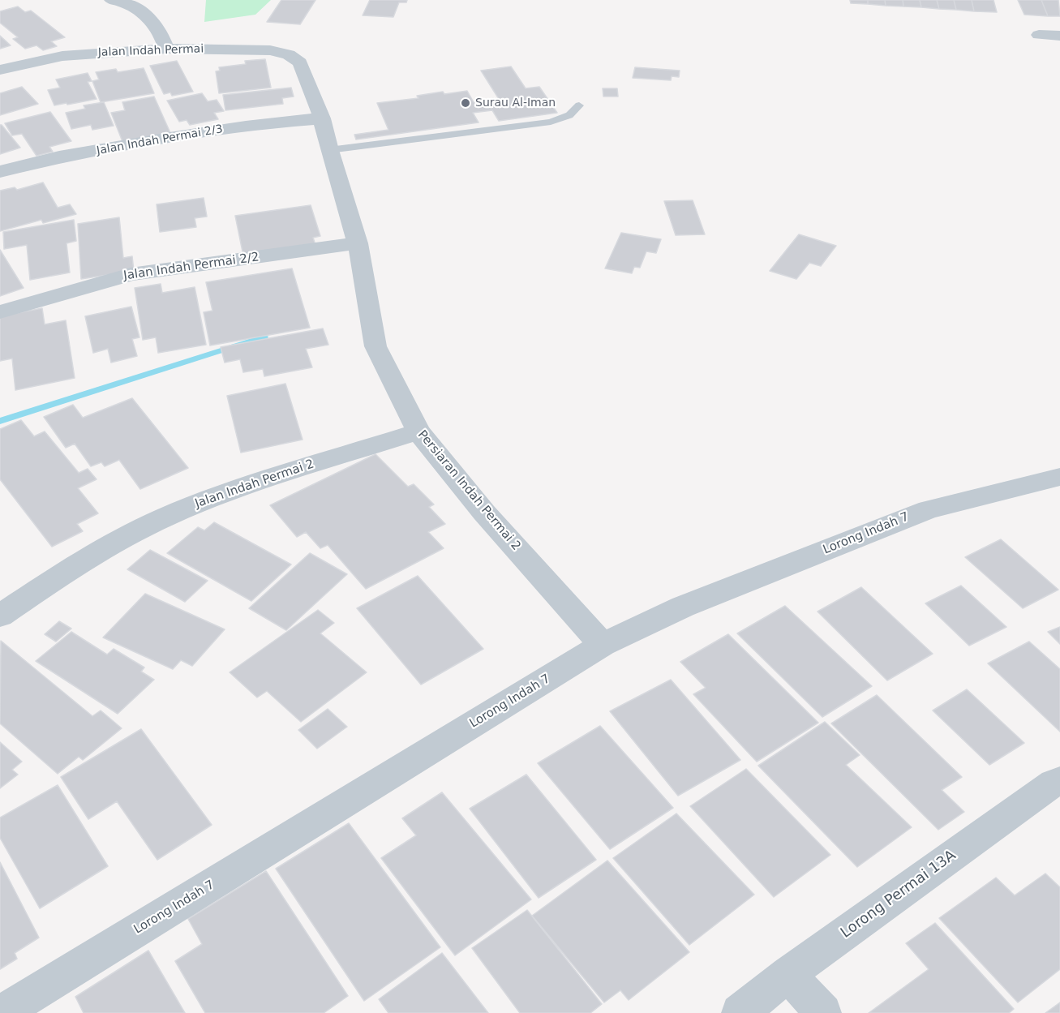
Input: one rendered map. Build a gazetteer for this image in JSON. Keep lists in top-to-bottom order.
{
  "streets": {
    "street": [
      "Jalan Indah Permai",
      "Jalan Indah Permai 2/3",
      "Jalan Indah Permai 2/2",
      "Jalan Indah Permai 2",
      "Persiaran Indah Permai 2",
      "Lorong Indah 7",
      "Lorong Permai 13A"
    ]
  },
  "crossings": [
    ["Jalan Indah Permai", "Persiaran Indah Permai 2"],
    ["Jalan Indah Permai 2/3", "Persiaran Indah Permai 2"],
    ["Jalan Indah Permai 2/2", "Persiaran Indah Permai 2"],
    ["Jalan Indah Permai 2", "Persiaran Indah Permai 2"],
    ["Persiaran Indah Permai 2", "Lorong Indah 7"]
  ],
  "places": ["Surau Al-Iman"]
}
